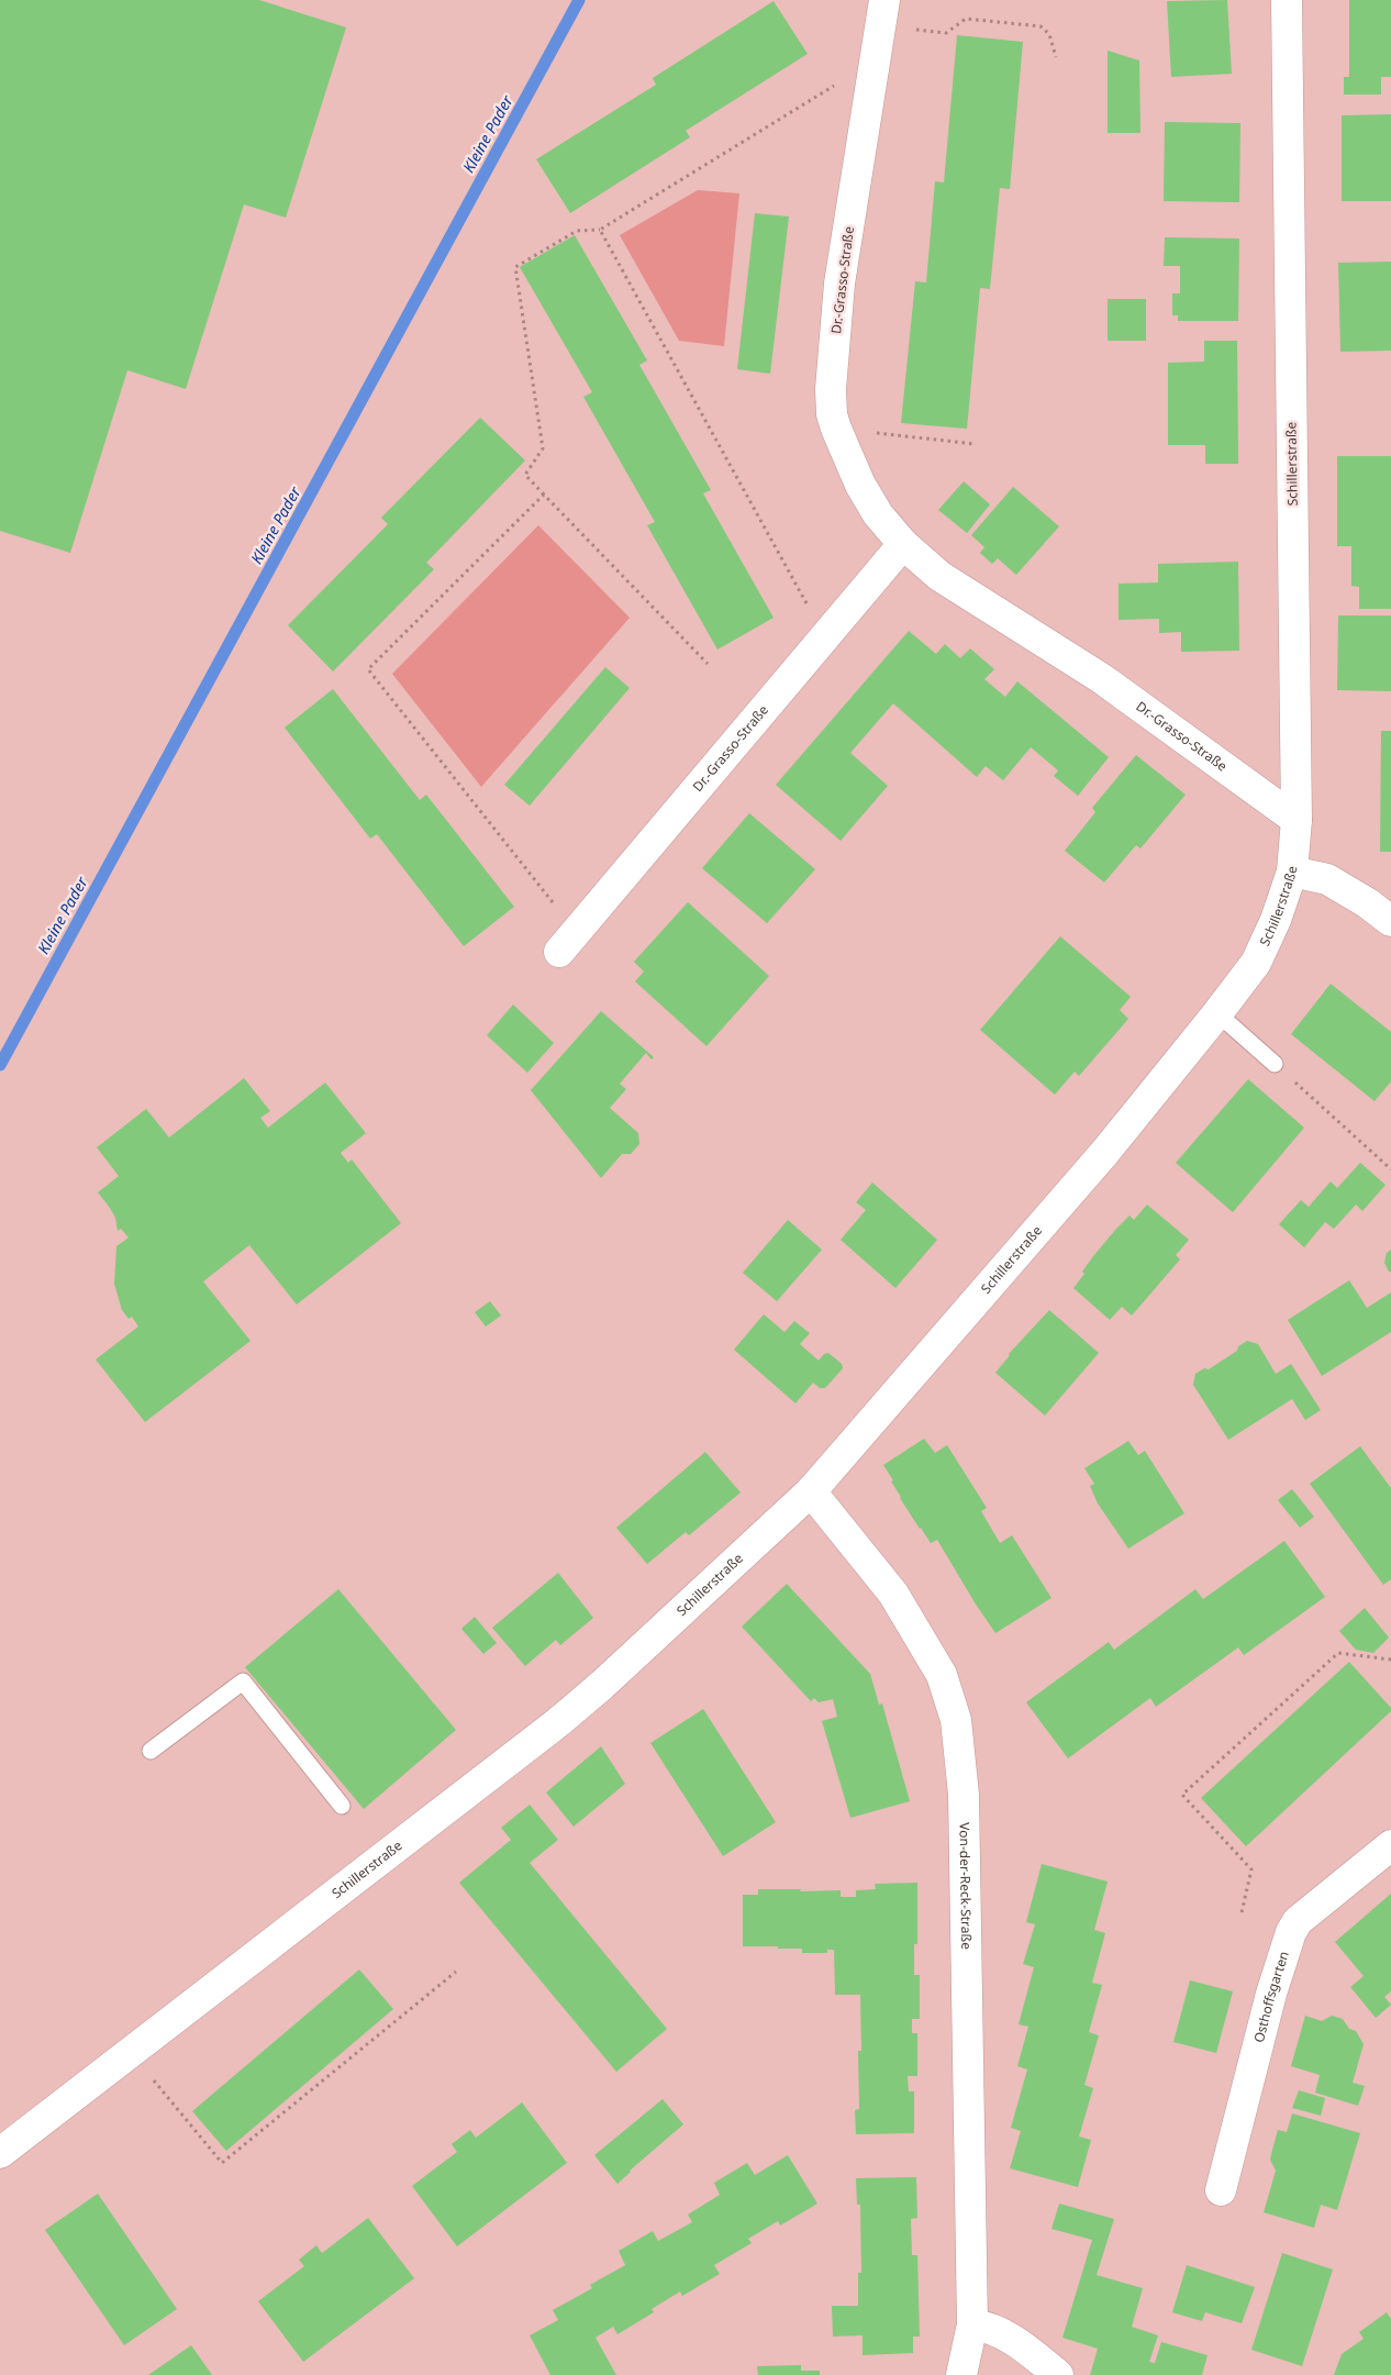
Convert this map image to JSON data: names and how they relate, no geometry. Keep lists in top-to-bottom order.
{
  "streets": {
    "street": [
      "Dr.-Grasso-Straße",
      "Schillerstraße",
      "Von-der-Reck-Straße",
      "Osthoffsgarten"
    ]
  },
  "crossings": [
    ["Dr.-Grasso-Straße", "Schillerstraße"],
    ["Schillerstraße", "Von-der-Reck-Straße"]
  ],
  "water": ["Kleine Pader"]
}
